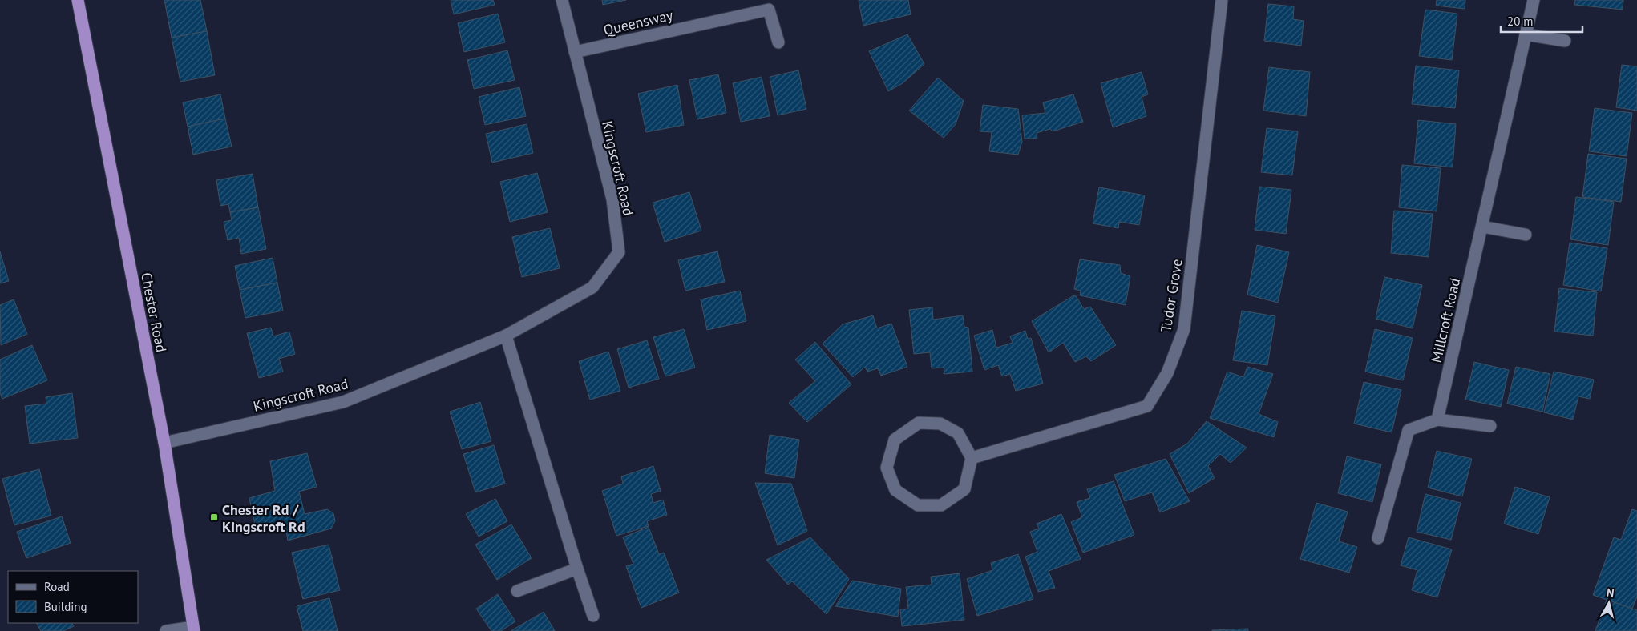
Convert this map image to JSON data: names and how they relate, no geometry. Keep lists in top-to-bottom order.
{
  "streets": {
    "highway": ["Chester Road"],
    "street": [
      "Queensway",
      "Kingscroft Road",
      "Tudor Grove",
      "Millcroft Road"
    ]
  },
  "crossings": [
    ["Queensway", "Kingscroft Road"],
    ["Kingscroft Road", "Chester Road"]
  ],
  "places": {
    "transit": ["Chester Rd / Kingscroft Rd"]
  },
  "legend": ["Road", "Building"],
  "scale_bar": "20 m",
  "north": "top"
}
